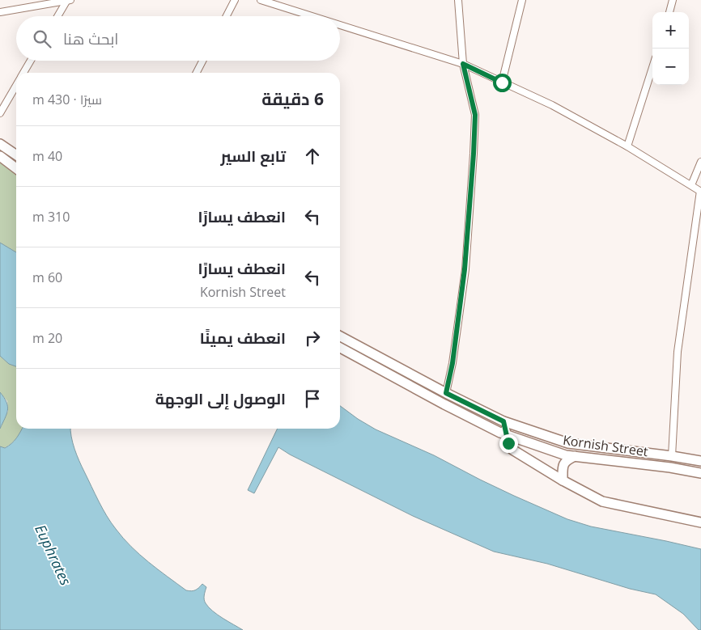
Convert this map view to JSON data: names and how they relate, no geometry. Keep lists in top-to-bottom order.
{
  "streets": {
    "main road": ["Kornish Street"]
  },
  "water": ["Euphrates"],
  "page": {
    "map_buttons": ["+", "−"],
    "search": "ابحث هنا",
    "heading": ["6 دقيقة", "سيرًا · 430 m"],
    "list": [
      ["تابع السير", "40 m"],
      ["انعطف يسارًا", "310 m"],
      ["انعطف يسارًا", "Kornish Street", "60 m"],
      ["انعطف يمينًا", "20 m"],
      "الوصول إلى الوجهة"
    ]
  }
}
